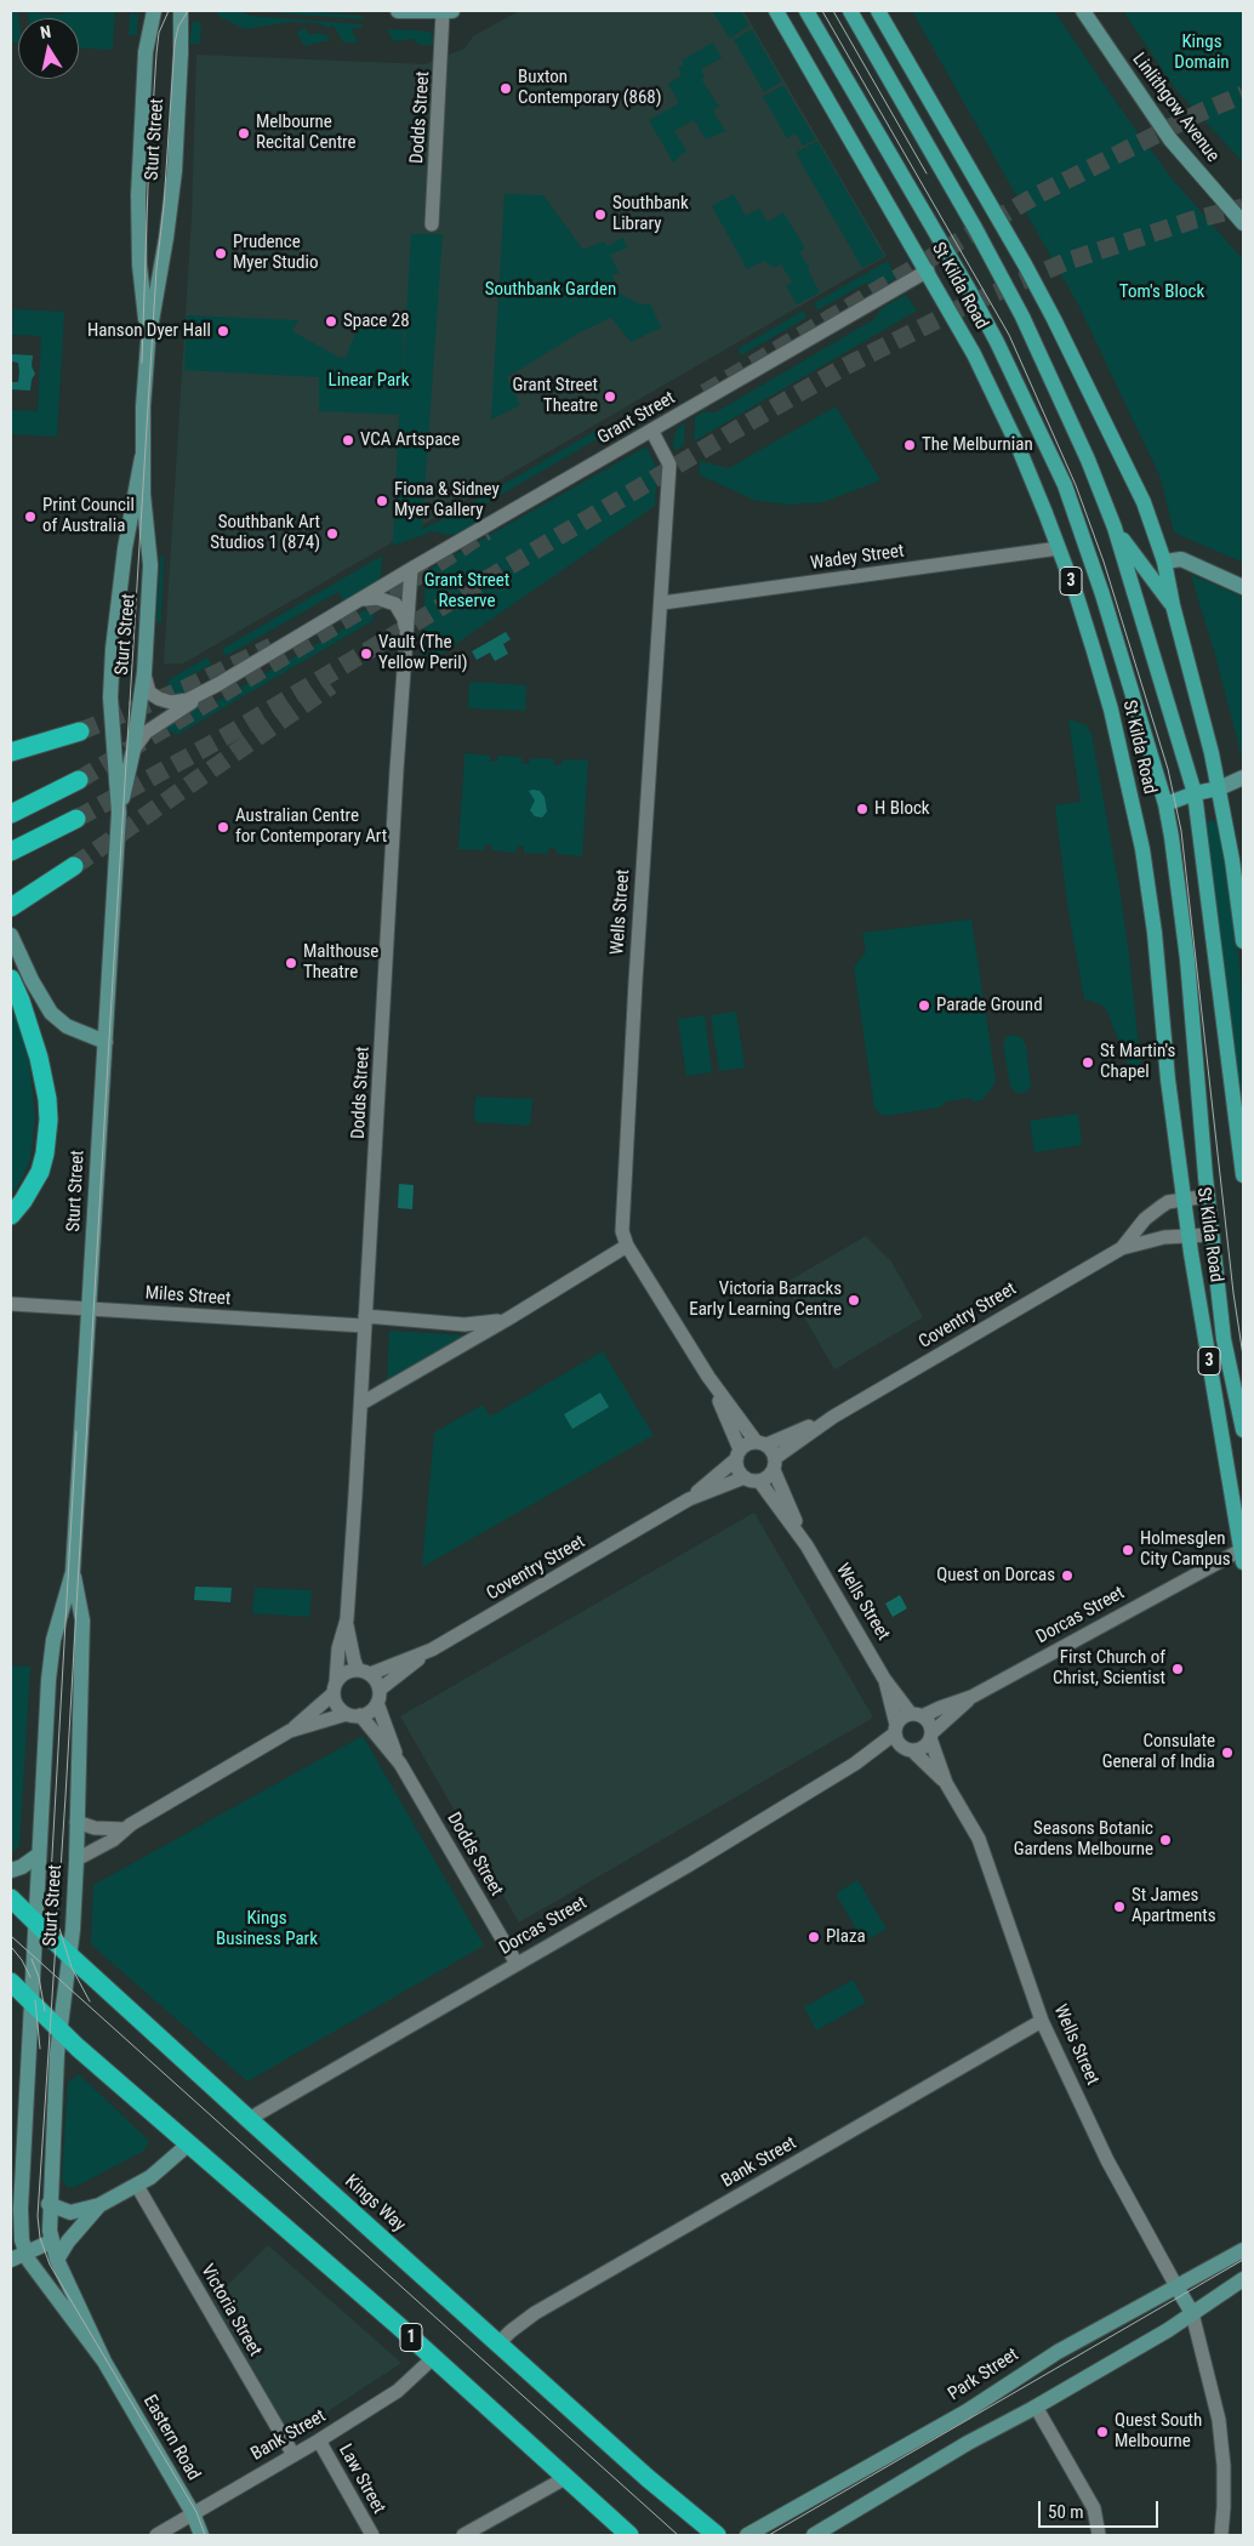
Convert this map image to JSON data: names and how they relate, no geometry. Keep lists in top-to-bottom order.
{
  "streets": {
    "highway": ["Kings Way", "1"],
    "main road": ["St Kilda Road", "3"],
    "street": [
      "Linlithgow Avenue",
      "Dodds Street",
      "Sturt Street",
      "Grant Street",
      "Wadey Street",
      "Wells Street",
      "Miles Street",
      "Coventry Street",
      "Dorcas Street",
      "Bank Street",
      "Victoria Street",
      "Park Street",
      "Eastern Road",
      "Law Street"
    ]
  },
  "crossings": [
    ["Dodds Street", "Grant Street"],
    ["Dodds Street", "Miles Street"],
    ["Dodds Street", "Coventry Street"],
    ["Dodds Street", "Dorcas Street"],
    ["Sturt Street", "Grant Street"],
    ["Sturt Street", "Miles Street"],
    ["Sturt Street", "Kings Way"],
    ["Sturt Street", "1"],
    ["Sturt Street", "Eastern Road"],
    ["St Kilda Road", "Grant Street"],
    ["St Kilda Road", "Wadey Street"],
    ["St Kilda Road", "Coventry Street"],
    ["St Kilda Road", "Dorcas Street"],
    ["Grant Street", "Wells Street"],
    ["Wadey Street", "Wells Street"],
    ["Wells Street", "Miles Street"],
    ["Wells Street", "Coventry Street"],
    ["Wells Street", "Dorcas Street"],
    ["Wells Street", "Bank Street"],
    ["Wells Street", "Park Street"],
    ["Dorcas Street", "Kings Way"],
    ["Bank Street", "Kings Way"],
    ["Bank Street", "Victoria Street"],
    ["Bank Street", "1"],
    ["Bank Street", "Eastern Road"],
    ["Bank Street", "Law Street"]
  ],
  "parks": [
    "Kings Domain",
    "Southbank Garden",
    "Tom's Block",
    "Linear Park",
    "Grant Street Reserve",
    "Kings Business Park"
  ],
  "places": [
    "Buxton Contemporary (868)",
    "Melbourne Recital Centre",
    "Southbank Library",
    "Prudence Myer Studio",
    "Space 28",
    "Hanson Dyer Hall",
    "Grant Street Theatre",
    "VCA Artspace",
    "The Melburnian",
    "Fiona & Sidney Myer Gallery",
    "Print Council of Australia",
    "Southbank Art Studios 1 (874)",
    "Vault (The Yellow Peril)",
    "H Block",
    "Australian Centre for Contemporary Art",
    "Malthouse Theatre",
    "Parade Ground",
    "St Martin's Chapel",
    "Victoria Barracks Early Learning Centre",
    "Holmesglen City Campus",
    "Quest on Dorcas",
    "First Church of Christ, Scientist",
    "Consulate General of India",
    "Seasons Botanic Gardens Melbourne",
    "St James Apartments",
    "Plaza",
    "Quest South Melbourne"
  ],
  "scale_bar": "50 m",
  "north": "top"
}
